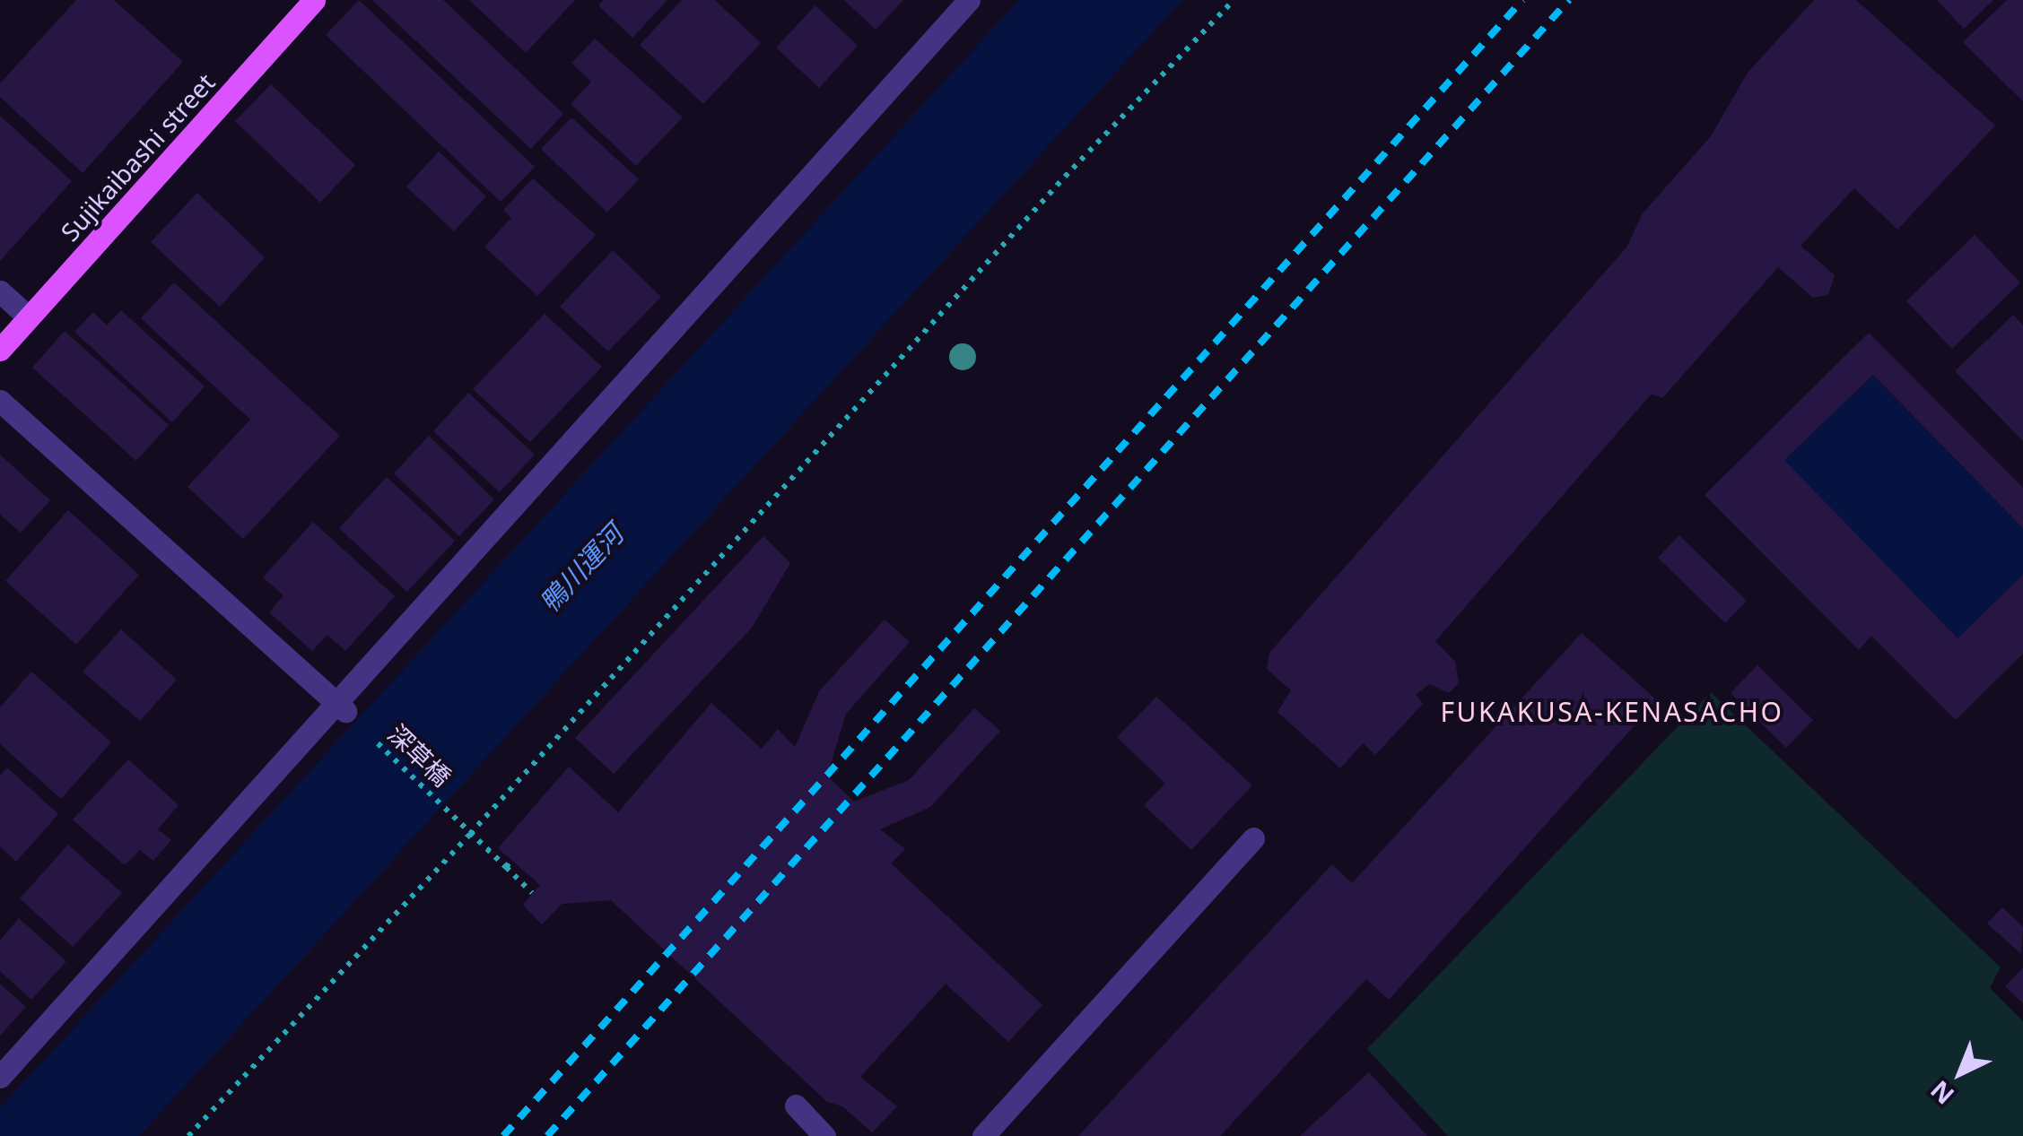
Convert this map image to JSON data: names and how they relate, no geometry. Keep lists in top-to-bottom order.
{
  "streets": {
    "main road": ["Sujikaibashi street"],
    "path": ["深草橋"]
  },
  "districts": ["FUKAKUSA-KENASACHO"],
  "water": ["鴨川運河"],
  "north": "bottom left"
}
